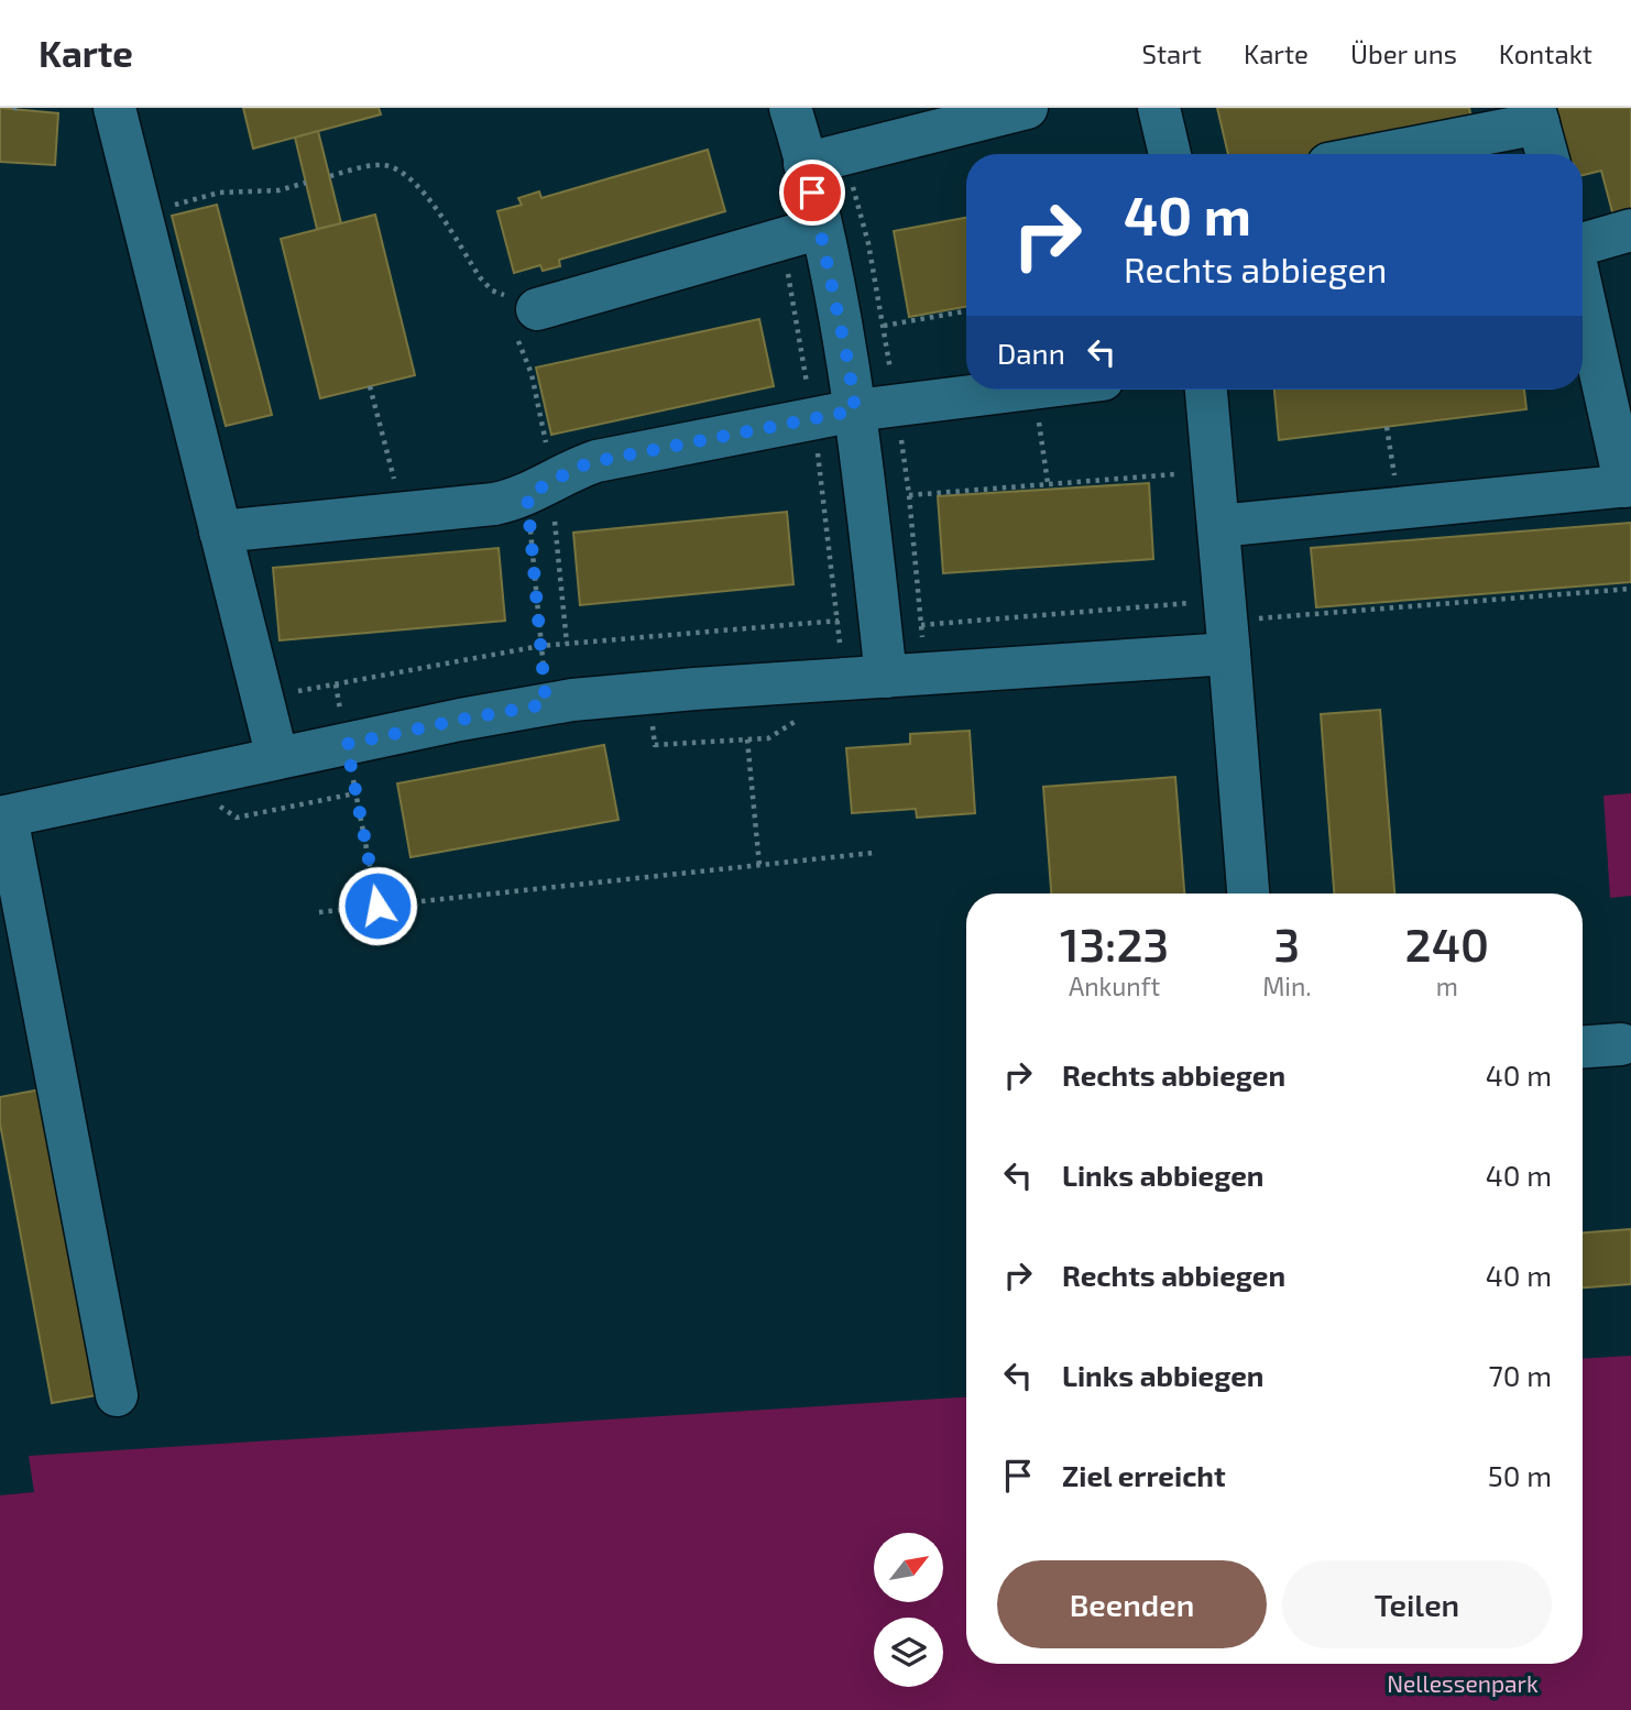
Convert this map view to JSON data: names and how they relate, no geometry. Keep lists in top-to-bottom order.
{
  "parks": ["Nellessenpark"],
  "north": "top right",
  "page": {
    "header": "Karte",
    "nav": [
      "Start",
      "Karte",
      "Über uns",
      "Kontakt"
    ],
    "turn": ["40 m", "Rechts abbiegen"],
    "then": "Dann",
    "eta": [
      "13:23",
      "Ankunft",
      "3",
      "Min.",
      "240",
      "m"
    ],
    "list": [
      {
        "name": "Rechts abbiegen",
        "value": "40 m"
      },
      {
        "name": "Links abbiegen",
        "value": "40 m"
      },
      {
        "name": "Rechts abbiegen",
        "value": "40 m"
      },
      {
        "name": "Links abbiegen",
        "value": "70 m"
      },
      {
        "name": "Ziel erreicht",
        "value": "50 m"
      }
    ],
    "buttons": ["Beenden", "Teilen"]
  }
}
